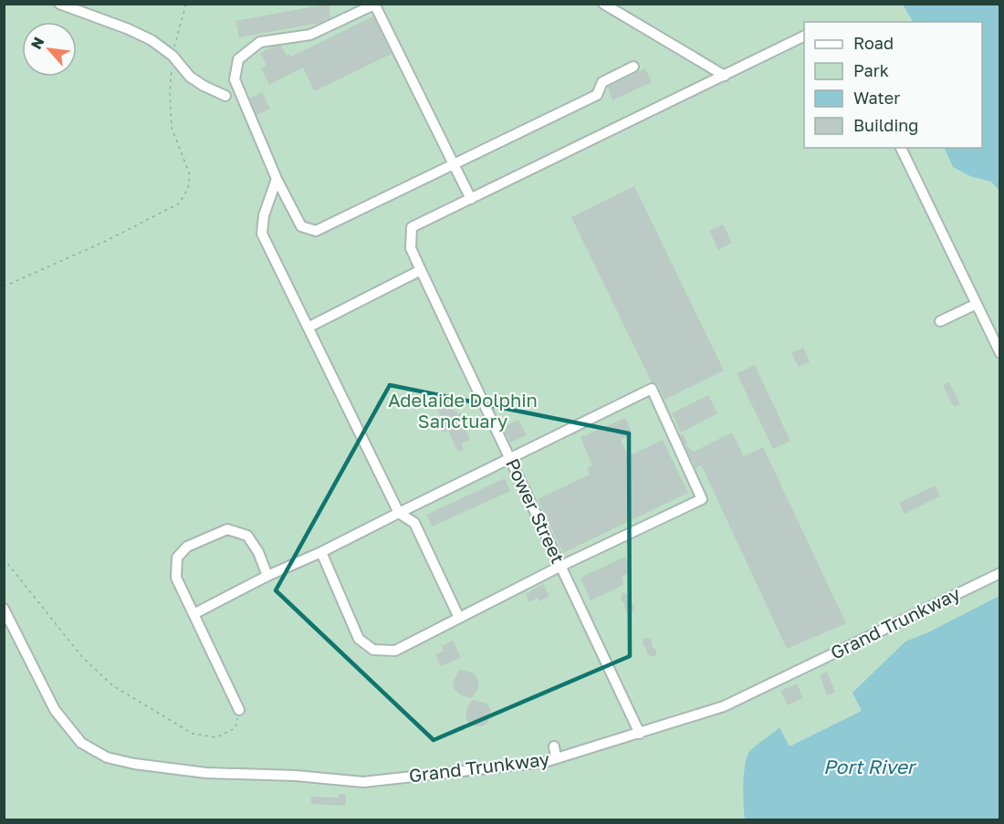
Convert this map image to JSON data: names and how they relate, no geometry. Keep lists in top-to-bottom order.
{
  "streets": {
    "lane": ["Power Street", "Grand Trunkway"]
  },
  "crossings": [
    ["Power Street", "Grand Trunkway"]
  ],
  "water": ["Port River"],
  "parks": ["Adelaide Dolphin Sanctuary"],
  "legend": [
    "Road",
    "Park",
    "Water",
    "Building"
  ],
  "north": "top left"
}
